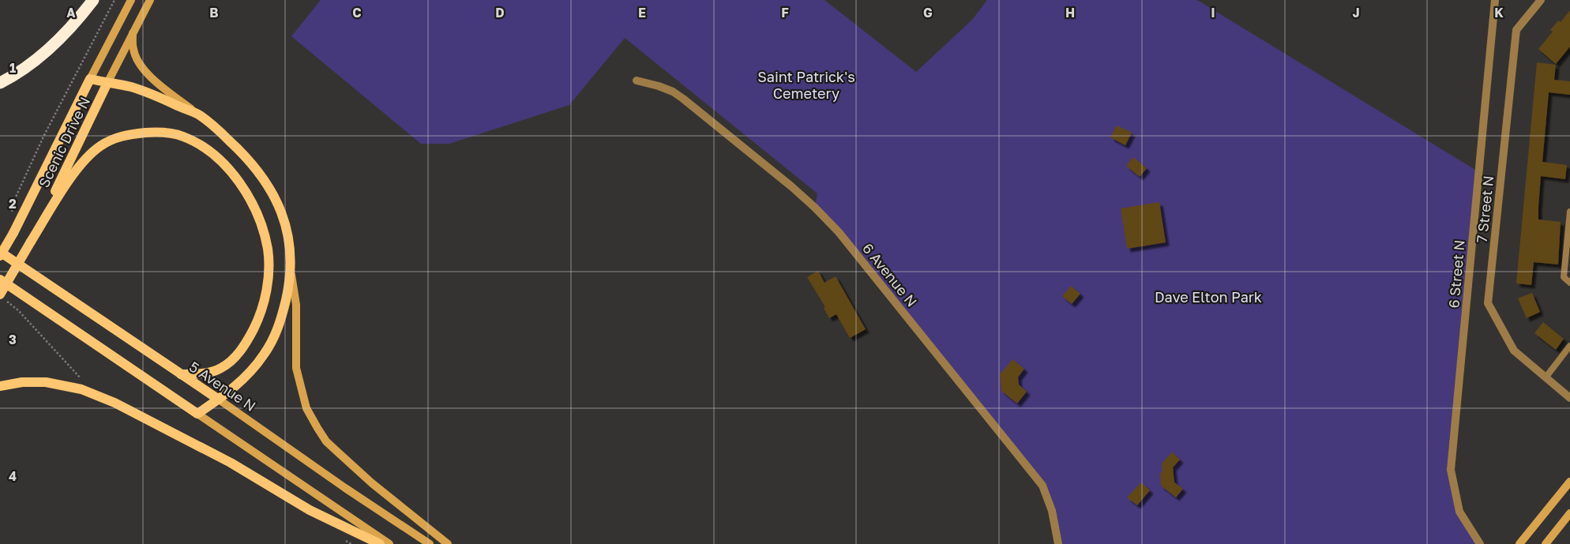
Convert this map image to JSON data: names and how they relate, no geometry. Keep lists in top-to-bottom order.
{
  "streets": {
    "main road": ["Scenic Drive N", "5 Avenue N"],
    "street": ["7 Street N", "6 Street N", "6 Avenue N"]
  },
  "parks": ["Saint Patrick's Cemetery", "Dave Elton Park"],
  "grid": {
    "columns": [
      "A",
      "B",
      "C",
      "D",
      "E",
      "F",
      "G",
      "H",
      "I",
      "J",
      "K"
    ],
    "rows": [
      "1",
      "2",
      "3",
      "4"
    ]
  }
}
